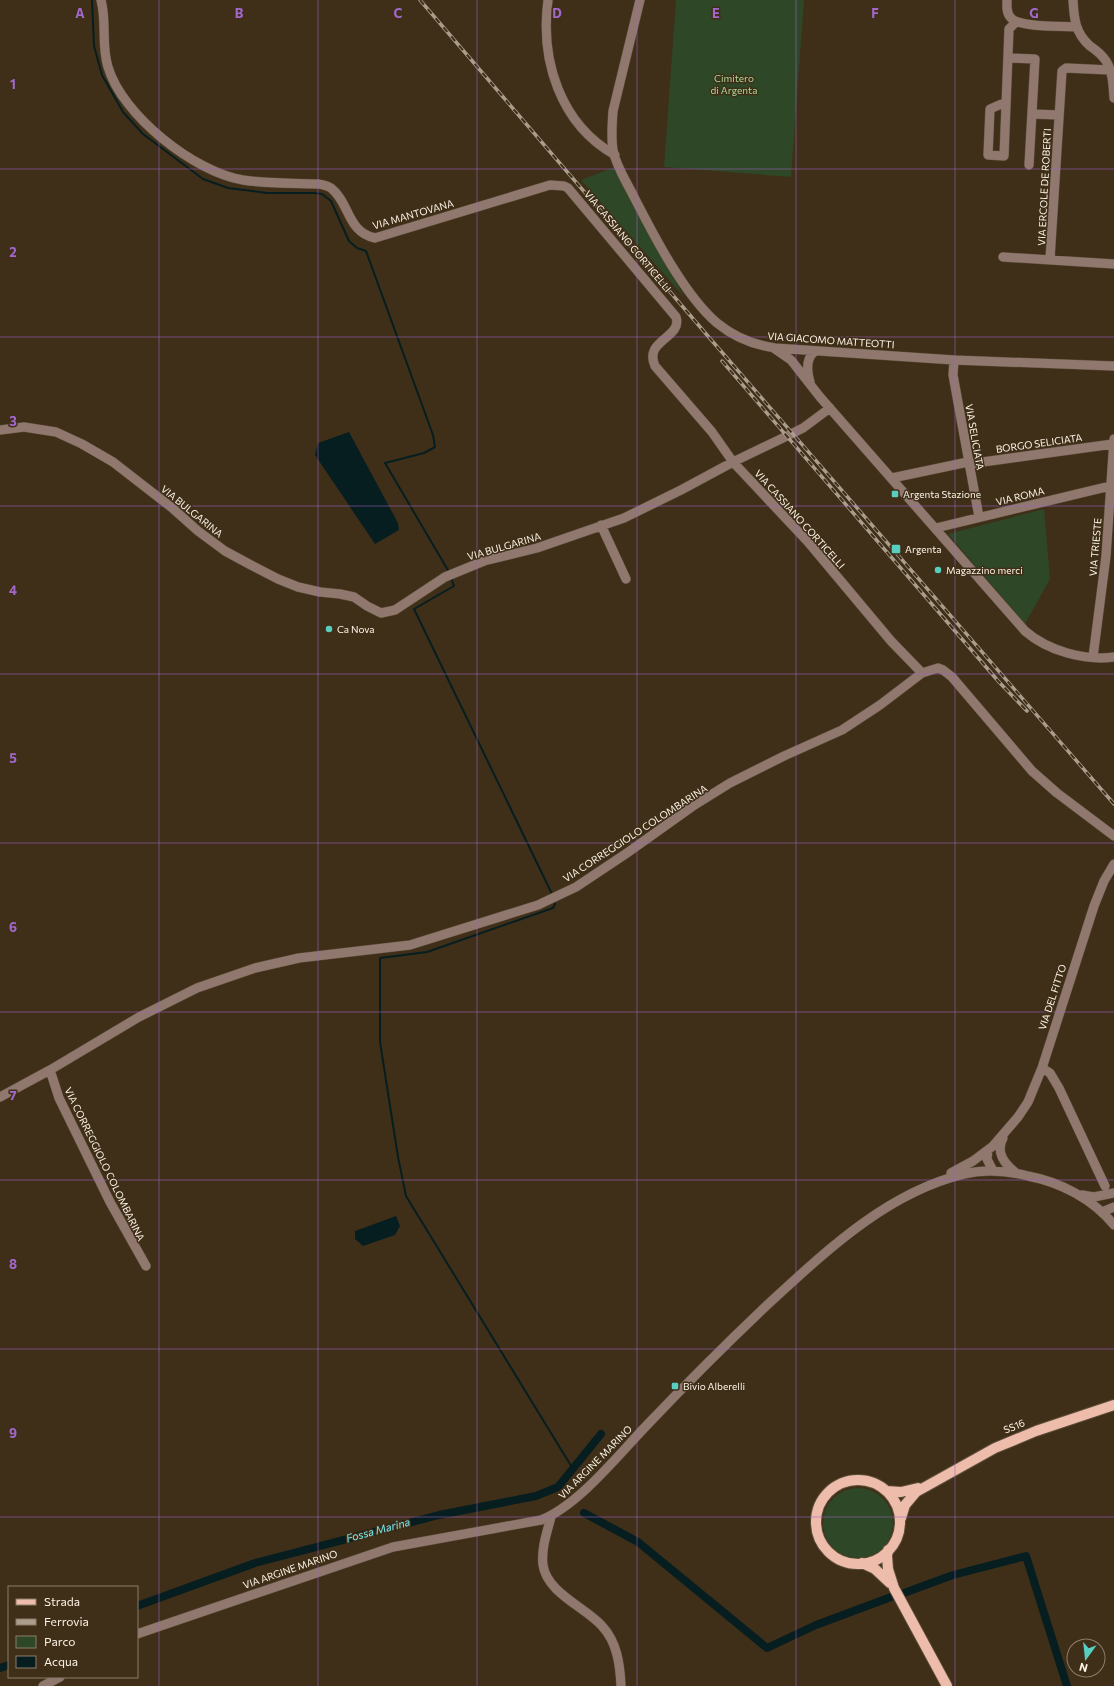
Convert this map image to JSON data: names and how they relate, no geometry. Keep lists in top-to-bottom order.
{
  "streets": {
    "main road": ["SS16"],
    "street": [
      "VIA ERCOLE DE ROBERTI",
      "VIA MANTOVANA",
      "VIA CASSIANO CORTICELLI",
      "VIA GIACOMO MATTEOTTI",
      "VIA SELICIATA",
      "BORGO SELICIATA",
      "VIA ROMA",
      "VIA BULGARINA",
      "VIA TRIESTE",
      "VIA CORREGGIOLO COLOMBARINA",
      "VIA DEL FITTO",
      "VIA ARGINE MARINO"
    ]
  },
  "crossings": [
    ["VIA MANTOVANA", "VIA CASSIANO CORTICELLI"],
    ["VIA CASSIANO CORTICELLI", "VIA BULGARINA"],
    ["VIA CASSIANO CORTICELLI", "VIA CORREGGIOLO COLOMBARINA"],
    ["VIA GIACOMO MATTEOTTI", "VIA SELICIATA"],
    ["VIA SELICIATA", "BORGO SELICIATA"],
    ["VIA SELICIATA", "VIA ROMA"],
    ["BORGO SELICIATA", "VIA TRIESTE"],
    ["VIA ROMA", "VIA TRIESTE"],
    ["VIA DEL FITTO", "VIA ARGINE MARINO"]
  ],
  "water": ["Fossa Marina"],
  "parks": ["Cimitero di Argenta"],
  "places": {
    "transit": ["Argenta Stazione", "Argenta", "Bivio Alberelli"],
    "other": ["Magazzino merci", "Ca Nova"]
  },
  "legend": [
    "Strada",
    "Ferrovia",
    "Parco",
    "Acqua"
  ],
  "north": "bottom",
  "grid": {
    "columns": [
      "A",
      "B",
      "C",
      "D",
      "E",
      "F",
      "G"
    ],
    "rows": [
      "1",
      "2",
      "3",
      "4",
      "5",
      "6",
      "7",
      "8",
      "9"
    ]
  }
}
